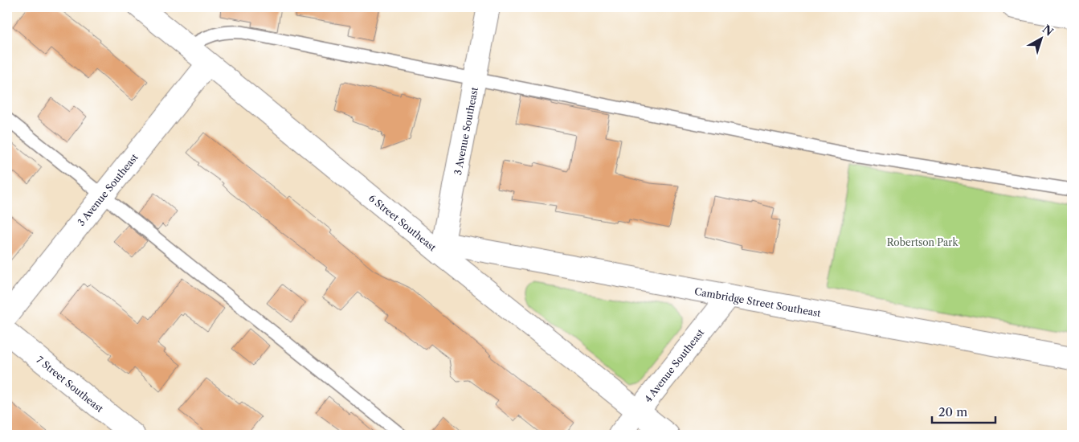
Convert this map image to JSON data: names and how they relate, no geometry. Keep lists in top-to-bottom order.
{
  "streets": {
    "street": [
      "3 Avenue Southeast",
      "6 Street Southeast",
      "Cambridge Street Southeast",
      "4 Avenue Southeast",
      "7 Street Southeast"
    ]
  },
  "crossings": [
    ["3 Avenue Southeast", "6 Street Southeast"],
    ["3 Avenue Southeast", "Cambridge Street Southeast"],
    ["6 Street Southeast", "Cambridge Street Southeast"],
    ["6 Street Southeast", "4 Avenue Southeast"],
    ["Cambridge Street Southeast", "4 Avenue Southeast"]
  ],
  "parks": ["Robertson Park"],
  "scale_bar": "20 m",
  "north": "top right"
}
